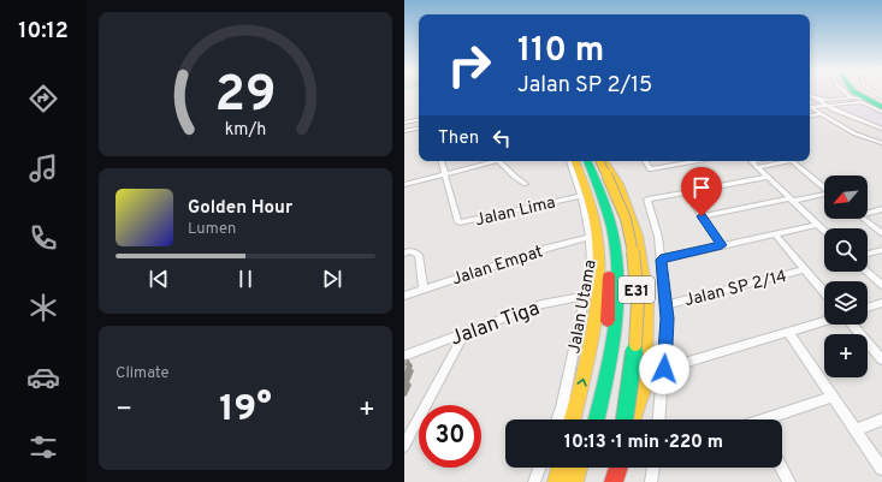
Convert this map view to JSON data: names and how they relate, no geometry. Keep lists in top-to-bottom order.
{
  "streets": {
    "main road": ["E31"],
    "street": [
      "Jalan Lima",
      "Jalan Empat",
      "Jalan SP 2/14",
      "Jalan Utama",
      "Jalan Tiga"
    ]
  },
  "crossings": [
    ["Jalan Lima", "Jalan Utama"],
    ["Jalan Empat", "Jalan Utama"],
    ["Jalan Utama", "Jalan Tiga"]
  ],
  "north": "bottom left",
  "page": {
    "tabs": "10:12",
    "turn": ["110 m", "Jalan SP 2/15"],
    "then": "Then",
    "map_buttons": "+",
    "song": ["Golden Hour", "Lumen"],
    "tile": "Climate",
    "heat": ["−", "19°", "+"],
    "limit": "30",
    "trip": "10:13 · 1 min · 220 m",
    "gauge": ["29", "km/h"]
  }
}
